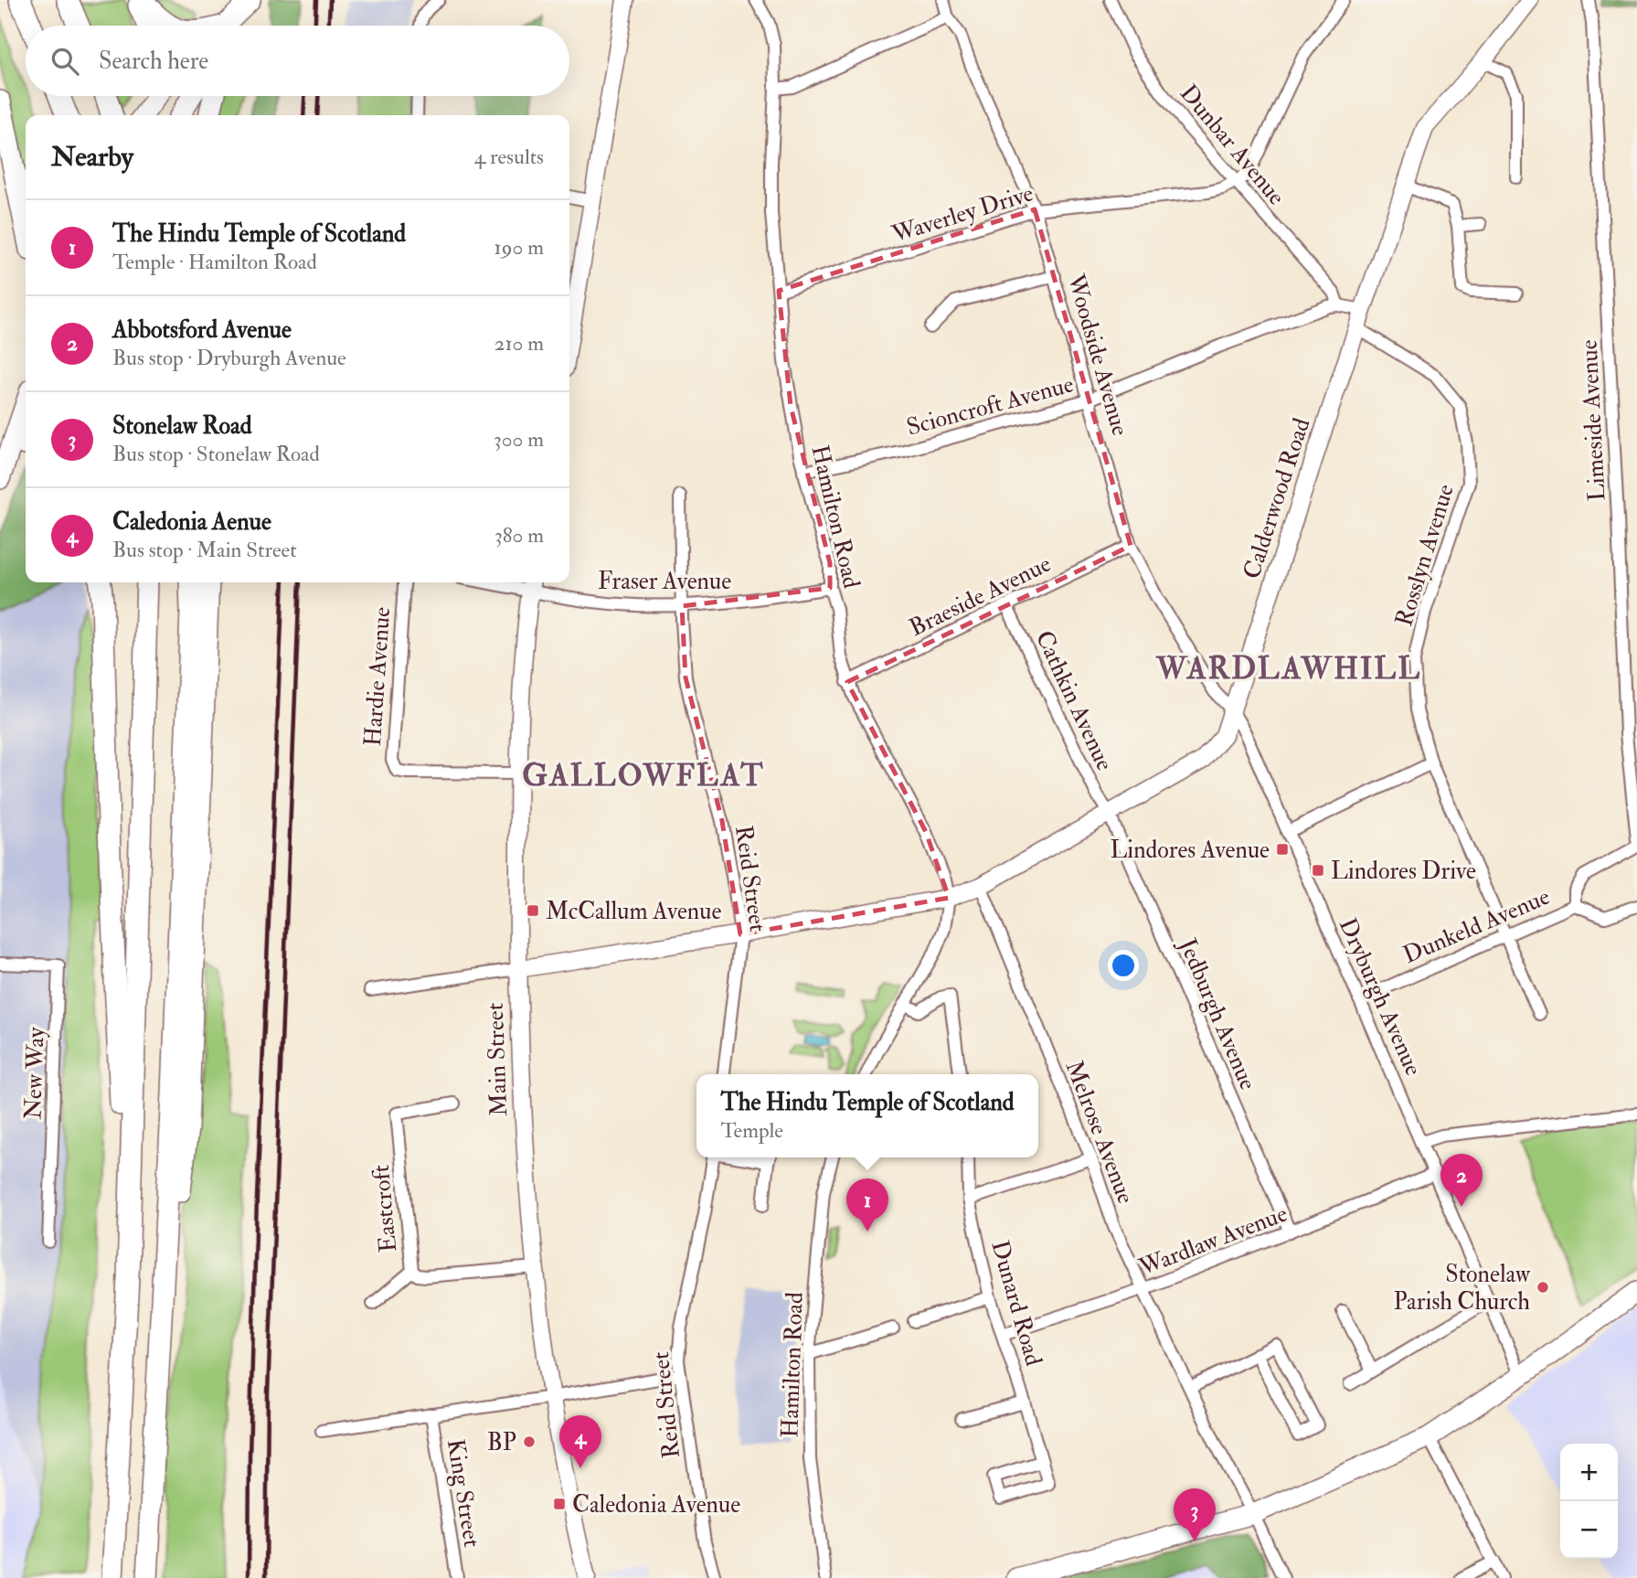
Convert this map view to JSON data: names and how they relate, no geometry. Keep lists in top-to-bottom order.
{
  "streets": {
    "street": [
      "Dunbar Avenue",
      "Waverley Drive",
      "Woodside Avenue",
      "Scioncroft Avenue",
      "Limeside Avenue",
      "Calderwood Road",
      "Hamilton Road",
      "Rosslyn Avenue",
      "Fraser Avenue",
      "Braeside Avenue",
      "Hardie Avenue",
      "Cathkin Avenue",
      "Reid Street",
      "Dunkeld Avenue",
      "Dryburgh Avenue",
      "Jedburgh Avenue",
      "Main Street",
      "New Way",
      "Melrose Avenue",
      "Eastcroft",
      "Wardlaw Avenue",
      "Dunard Road",
      "King Street"
    ]
  },
  "crossings": [
    ["Dunbar Avenue", "Waverley Drive"],
    ["Dunbar Avenue", "Scioncroft Avenue"],
    ["Waverley Drive", "Woodside Avenue"],
    ["Waverley Drive", "Hamilton Road"],
    ["Woodside Avenue", "Scioncroft Avenue"],
    ["Woodside Avenue", "Calderwood Road"],
    ["Woodside Avenue", "Braeside Avenue"],
    ["Woodside Avenue", "Dryburgh Avenue"],
    ["Scioncroft Avenue", "Calderwood Road"],
    ["Scioncroft Avenue", "Hamilton Road"],
    ["Calderwood Road", "Hamilton Road"],
    ["Calderwood Road", "Rosslyn Avenue"],
    ["Calderwood Road", "Cathkin Avenue"],
    ["Calderwood Road", "Dryburgh Avenue"],
    ["Calderwood Road", "Jedburgh Avenue"],
    ["Calderwood Road", "Melrose Avenue"],
    ["Hamilton Road", "Fraser Avenue"],
    ["Hamilton Road", "Braeside Avenue"],
    ["Rosslyn Avenue", "Dunkeld Avenue"],
    ["Fraser Avenue", "Reid Street"],
    ["Fraser Avenue", "Main Street"],
    ["Braeside Avenue", "Cathkin Avenue"],
    ["Hardie Avenue", "Main Street"],
    ["Cathkin Avenue", "Jedburgh Avenue"],
    ["Dunkeld Avenue", "Dryburgh Avenue"],
    ["Dryburgh Avenue", "Wardlaw Avenue"],
    ["Jedburgh Avenue", "Wardlaw Avenue"],
    ["Main Street", "Eastcroft"],
    ["Melrose Avenue", "Wardlaw Avenue"],
    ["Wardlaw Avenue", "Dunard Road"]
  ],
  "districts": ["WARDLAWHILL", "GALLOWFLAT"],
  "places": {
    "transit": [
      "Lindores Avenue",
      "Lindores Drive",
      "McCallum Avenue",
      "Caledonia Avenue"
    ],
    "other": ["Stonelaw Parish Church", "BP"]
  },
  "page": {
    "search": "Search here",
    "heading": ["Nearby", "4 results"],
    "list": [
      {
        "mark": "1",
        "name": "The Hindu Temple of Scotland",
        "note": "Temple · Hamilton Road",
        "value": "190 m"
      },
      {
        "mark": "2",
        "name": "Abbotsford Avenue",
        "note": "Bus stop · Dryburgh Avenue",
        "value": "210 m"
      },
      {
        "mark": "3",
        "name": "Stonelaw Road",
        "note": "Bus stop · Stonelaw Road",
        "value": "300 m"
      },
      {
        "mark": "4",
        "name": "Caledonia Aenue",
        "note": "Bus stop · Main Street",
        "value": "380 m"
      }
    ],
    "popup": ["The Hindu Temple of Scotland", "Temple"],
    "pins": [
      "2",
      "1",
      "4",
      "3"
    ],
    "map_buttons": ["+", "−"]
  }
}
